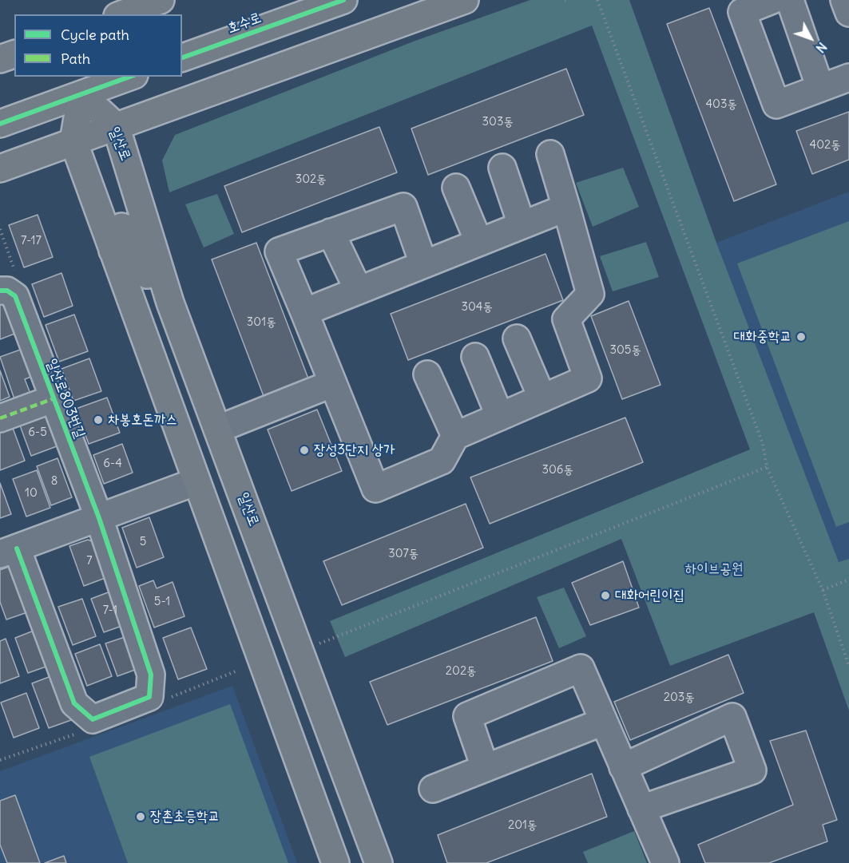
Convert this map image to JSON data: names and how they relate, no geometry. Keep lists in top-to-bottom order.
{
  "streets": {
    "main road": ["호수로", "일산로"],
    "street": ["일산로803번길"]
  },
  "parks": ["하이브공원"],
  "places": [
    "대화중학교",
    "차봉호돈까스",
    "장성3단지 상가",
    "대화어린이집",
    "장촌초등학교"
  ],
  "house_numbers": [
    "403동",
    "303동",
    "402동",
    "302동",
    "7-17",
    "304동",
    "301동",
    "305동",
    "6-5",
    "6-4",
    "306동",
    "8",
    "10",
    "5",
    "307동",
    "7",
    "5-1",
    "7-1",
    "202동",
    "203동",
    "201동"
  ],
  "legend": ["Cycle path", "Path"],
  "north": "bottom right"
}
